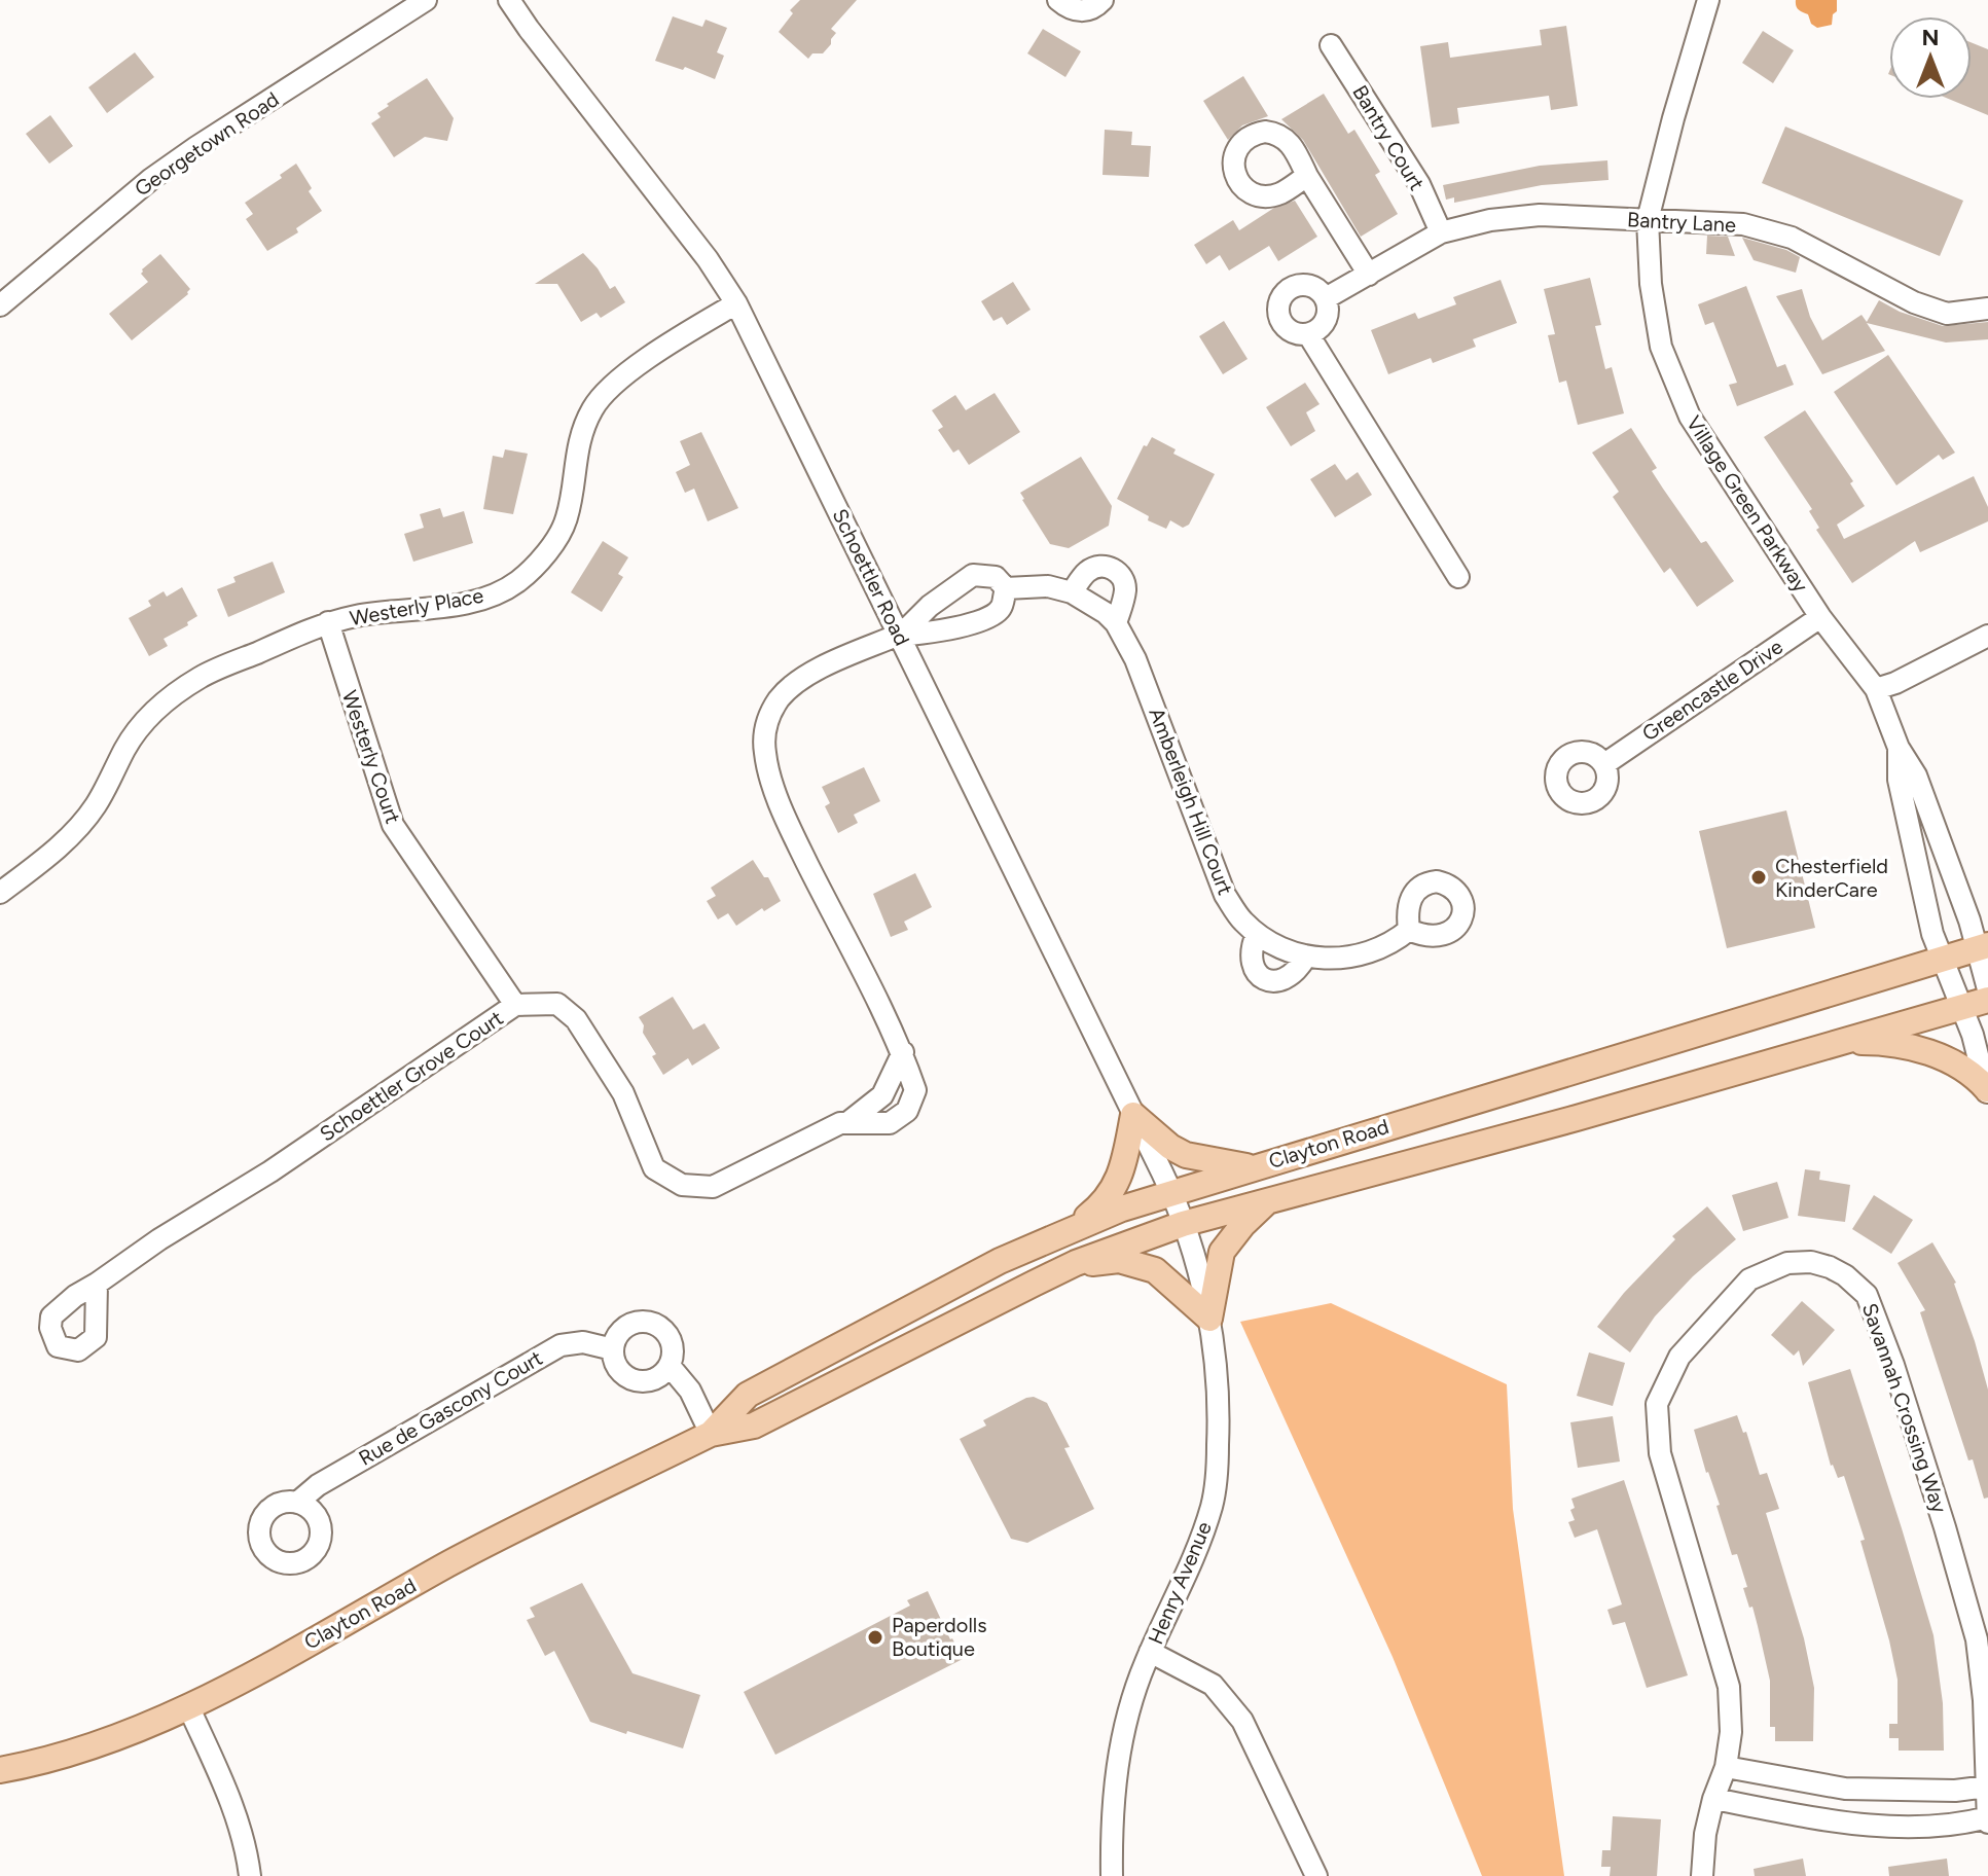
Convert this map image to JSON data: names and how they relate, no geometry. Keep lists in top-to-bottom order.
{
  "streets": {
    "main road": ["Clayton Road"],
    "street": [
      "Bantry Court",
      "Georgetown Road",
      "Bantry Lane",
      "Village Green Parkway",
      "Schoettler Road",
      "Westerly Place",
      "Greencastle Drive",
      "Westerly Court",
      "Amberleigh Hill Court",
      "Schoettler Grove Court",
      "Rue de Gascony Court",
      "Savannah Crossing Way",
      "Henry Avenue"
    ]
  },
  "crossings": [
    ["Bantry Court", "Bantry Lane"],
    ["Bantry Lane", "Village Green Parkway"],
    ["Village Green Parkway", "Greencastle Drive"],
    ["Village Green Parkway", "Clayton Road"],
    ["Schoettler Road", "Westerly Place"],
    ["Schoettler Road", "Amberleigh Hill Court"],
    ["Schoettler Road", "Schoettler Grove Court"],
    ["Schoettler Road", "Clayton Road"],
    ["Schoettler Road", "Henry Avenue"],
    ["Westerly Place", "Westerly Court"],
    ["Westerly Court", "Schoettler Grove Court"],
    ["Amberleigh Hill Court", "Schoettler Grove Court"],
    ["Clayton Road", "Henry Avenue"]
  ],
  "places": ["Chesterfield KinderCare", "Paperdolls Boutique"],
  "north": "top"
}
